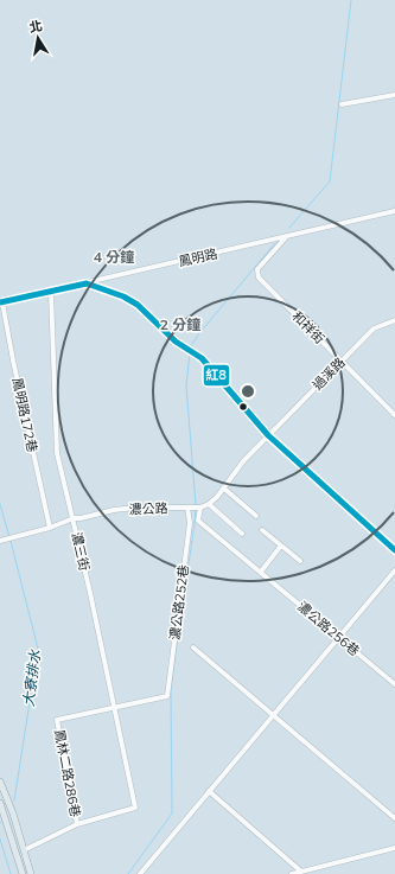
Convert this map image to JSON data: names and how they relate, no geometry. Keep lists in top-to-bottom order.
{
  "streets": {
    "street": [
      "鳳明路",
      "和祥街",
      "過溪路",
      "鳳明路172巷",
      "濃公路",
      "濃三街",
      "濃公路252巷",
      "濃公路256巷",
      "鳳林二路286巷"
    ]
  },
  "crossings": [
    ["鳳明路", "和祥街"],
    ["鳳明路", "鳳明路172巷"],
    ["鳳明路", "濃三街"],
    ["和祥街", "過溪路"],
    ["過溪路", "濃公路"],
    ["鳳明路172巷", "濃公路"],
    ["濃公路", "濃三街"],
    ["濃公路", "濃公路252巷"],
    ["濃公路", "濃公路256巷"],
    ["濃三街", "濃公路252巷"],
    ["濃三街", "鳳林二路286巷"],
    ["濃公路252巷", "濃公路256巷"],
    ["濃公路252巷", "鳳林二路286巷"]
  ],
  "water": ["大寮排水"],
  "lines": ["transit line 紅8"],
  "north": "top",
  "rings": ["4 分鐘", "2 分鐘"]
}
